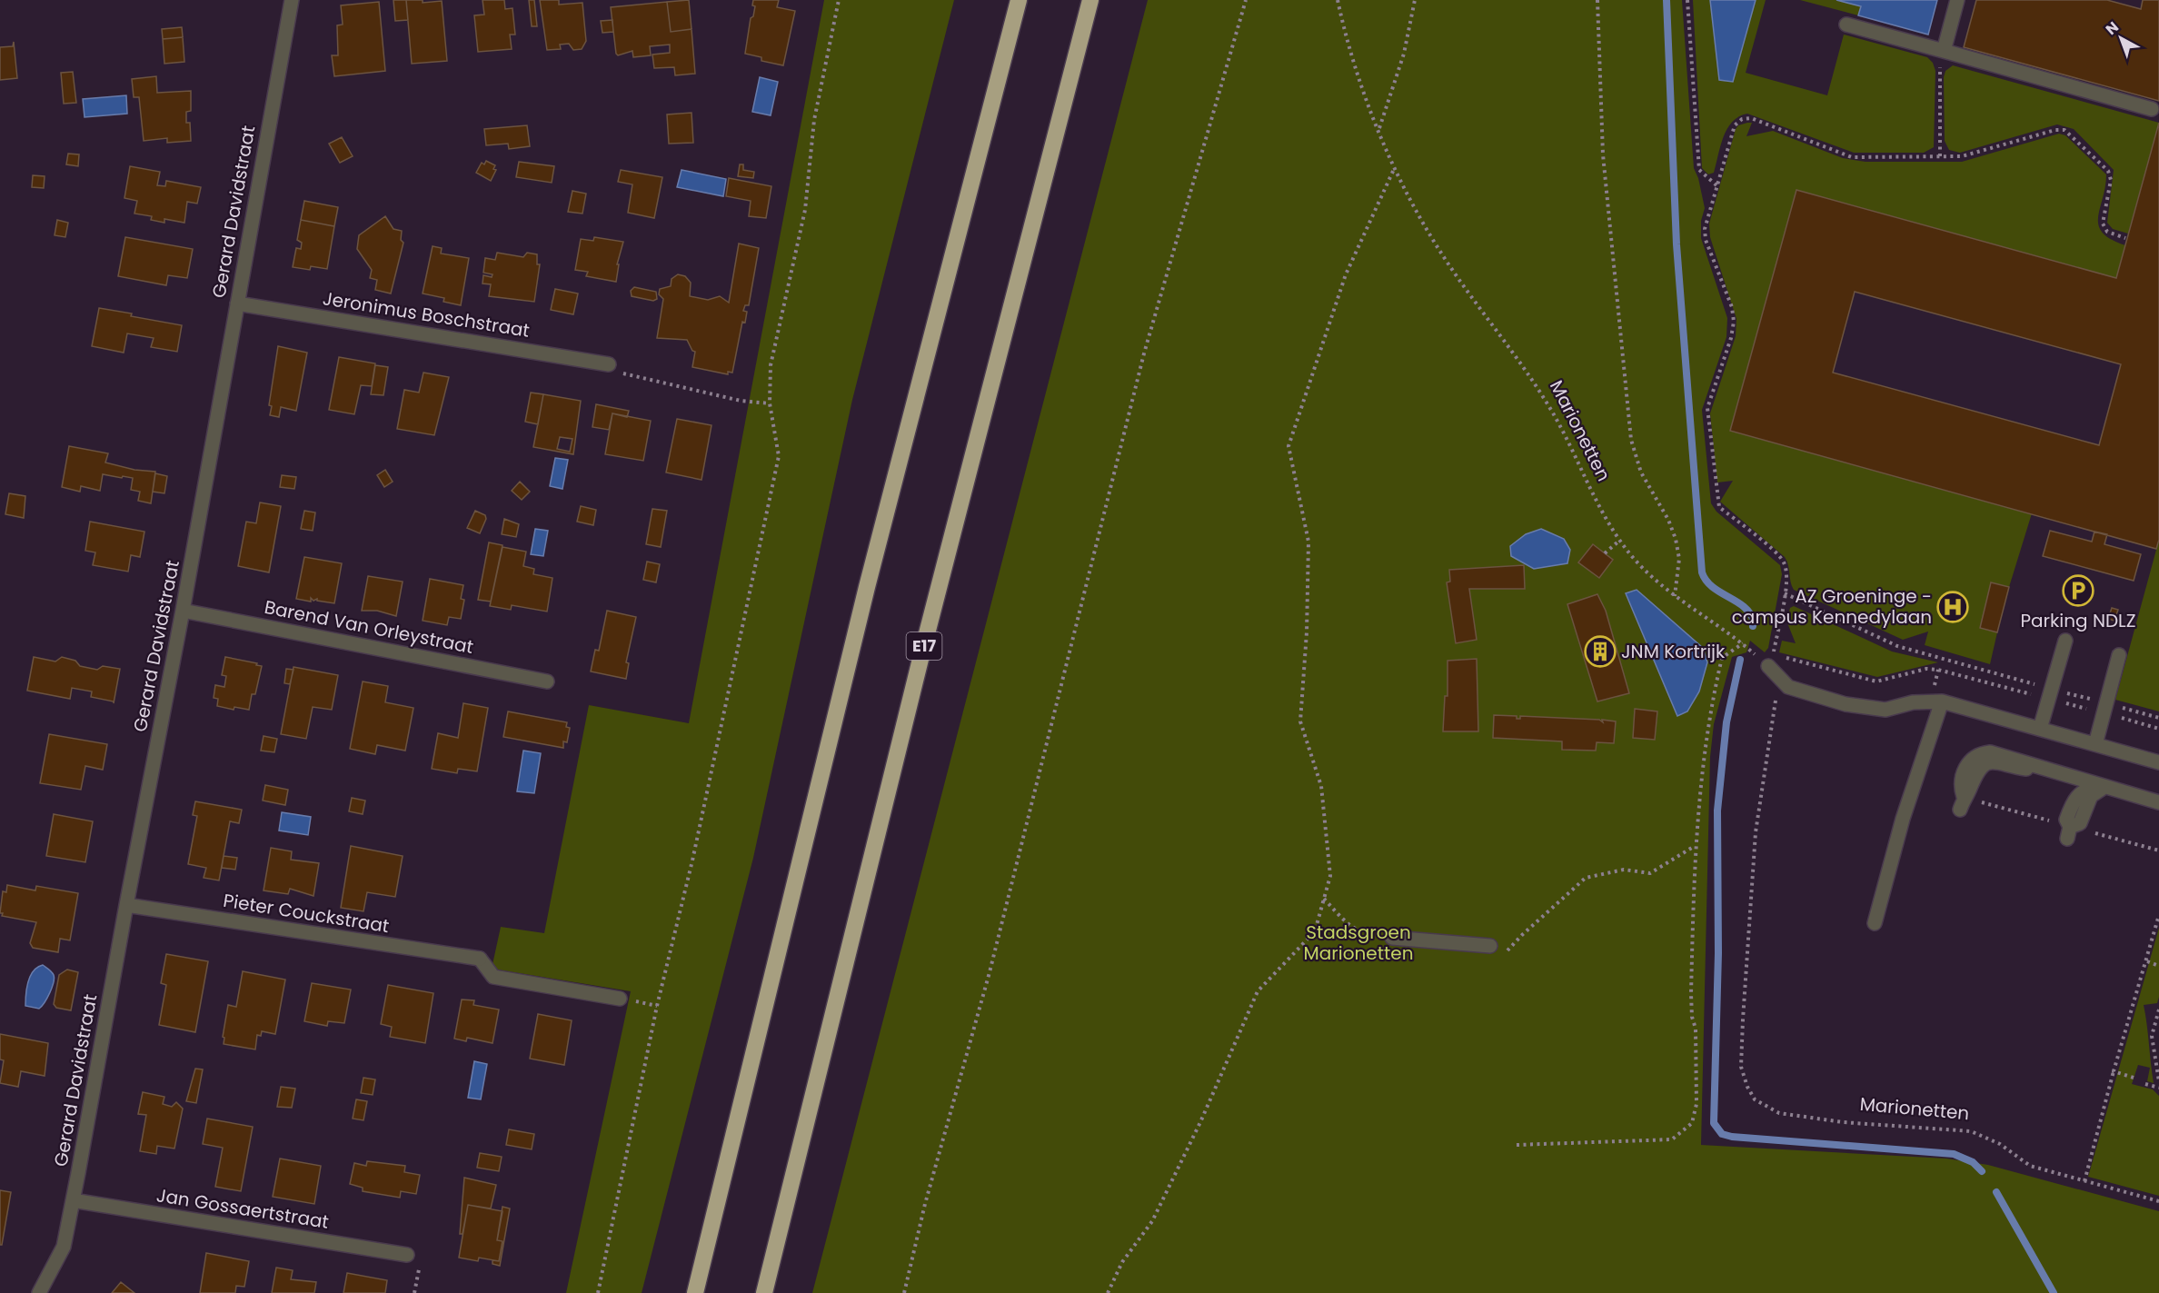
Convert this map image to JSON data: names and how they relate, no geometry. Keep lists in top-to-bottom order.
{
  "streets": {
    "highway": ["E17"],
    "street": [
      "Gerard Davidstraat",
      "Jeronimus Boschstraat",
      "Barend Van Orleystraat",
      "Pieter Couckstraat",
      "Jan Gossaertstraat"
    ],
    "path": ["Marionetten"]
  },
  "crossings": [
    ["Gerard Davidstraat", "Jeronimus Boschstraat"],
    ["Gerard Davidstraat", "Barend Van Orleystraat"],
    ["Gerard Davidstraat", "Pieter Couckstraat"],
    ["Gerard Davidstraat", "Jan Gossaertstraat"]
  ],
  "parks": ["Stadsgroen Marionetten"],
  "places": {
    "parking": ["Parking NDLZ"],
    "hospital": ["AZ Groeninge - campus Kennedylaan"],
    "building": ["JNM Kortrijk"]
  },
  "north": "top left"
}
